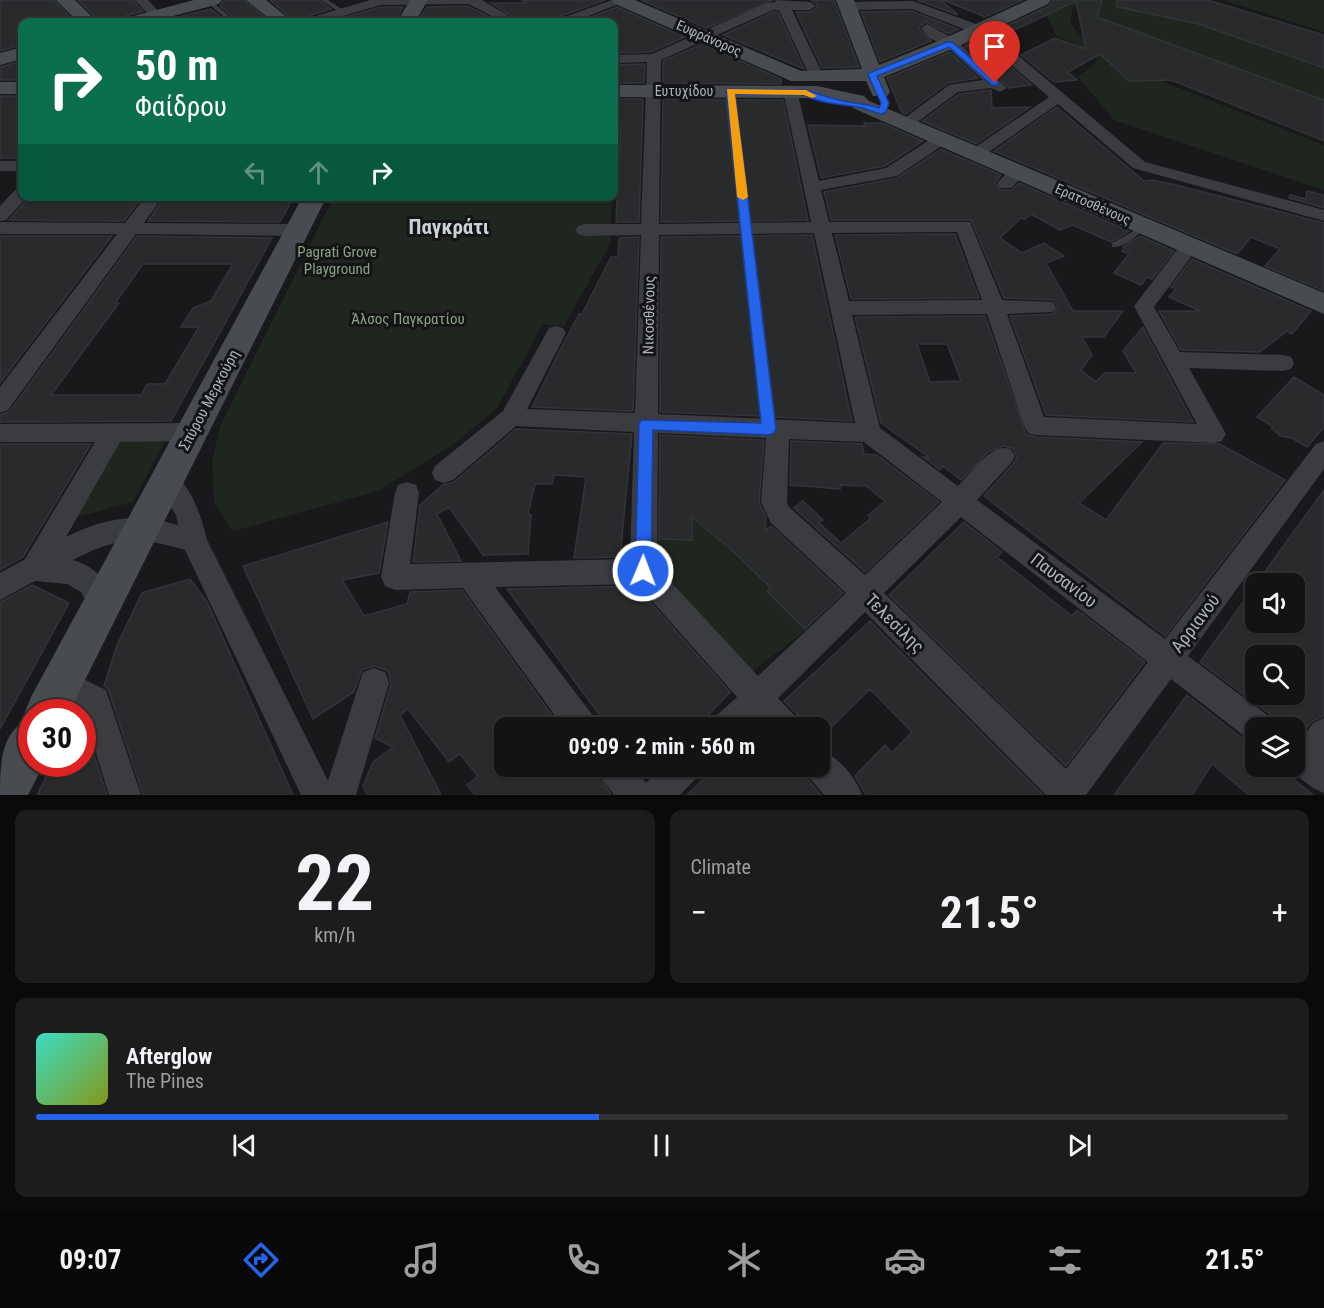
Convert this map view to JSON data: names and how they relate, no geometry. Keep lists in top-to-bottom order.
{
  "streets": {
    "main road": [
      "Ευφράνορος",
      "Ευτυχίδου",
      "Ερατοσθένους",
      "Σπύρου Μερκούρη"
    ],
    "street": [
      "Νικοσθένους",
      "Παυσανίου",
      "Τελεσίλης",
      "Αρριανού"
    ]
  },
  "crossings": [
    ["Ευφράνορος", "Ευτυχίδου"],
    ["Ευφράνορος", "Ερατοσθένους"],
    ["Ευτυχίδου", "Ερατοσθένους"],
    ["Ευτυχίδου", "Νικοσθένους"],
    ["Παυσανίου", "Αρριανού"],
    ["Τελεσίλης", "Αρριανού"]
  ],
  "districts": ["Παγκράτι"],
  "parks": ["Pagrati Grove Playground", "Άλσος Παγκρατίου"],
  "page": {
    "turn": ["50 m", "Φαίδρου"],
    "limit": "30",
    "trip": "09:09 · 2 min · 560 m",
    "tile": [
      ["22", "km/h"],
      "Climate"
    ],
    "heat": ["−", "21.5°", "+"],
    "song": ["Afterglow", "The Pines"],
    "tabs": ["09:07", "21.5°"]
  }
}
